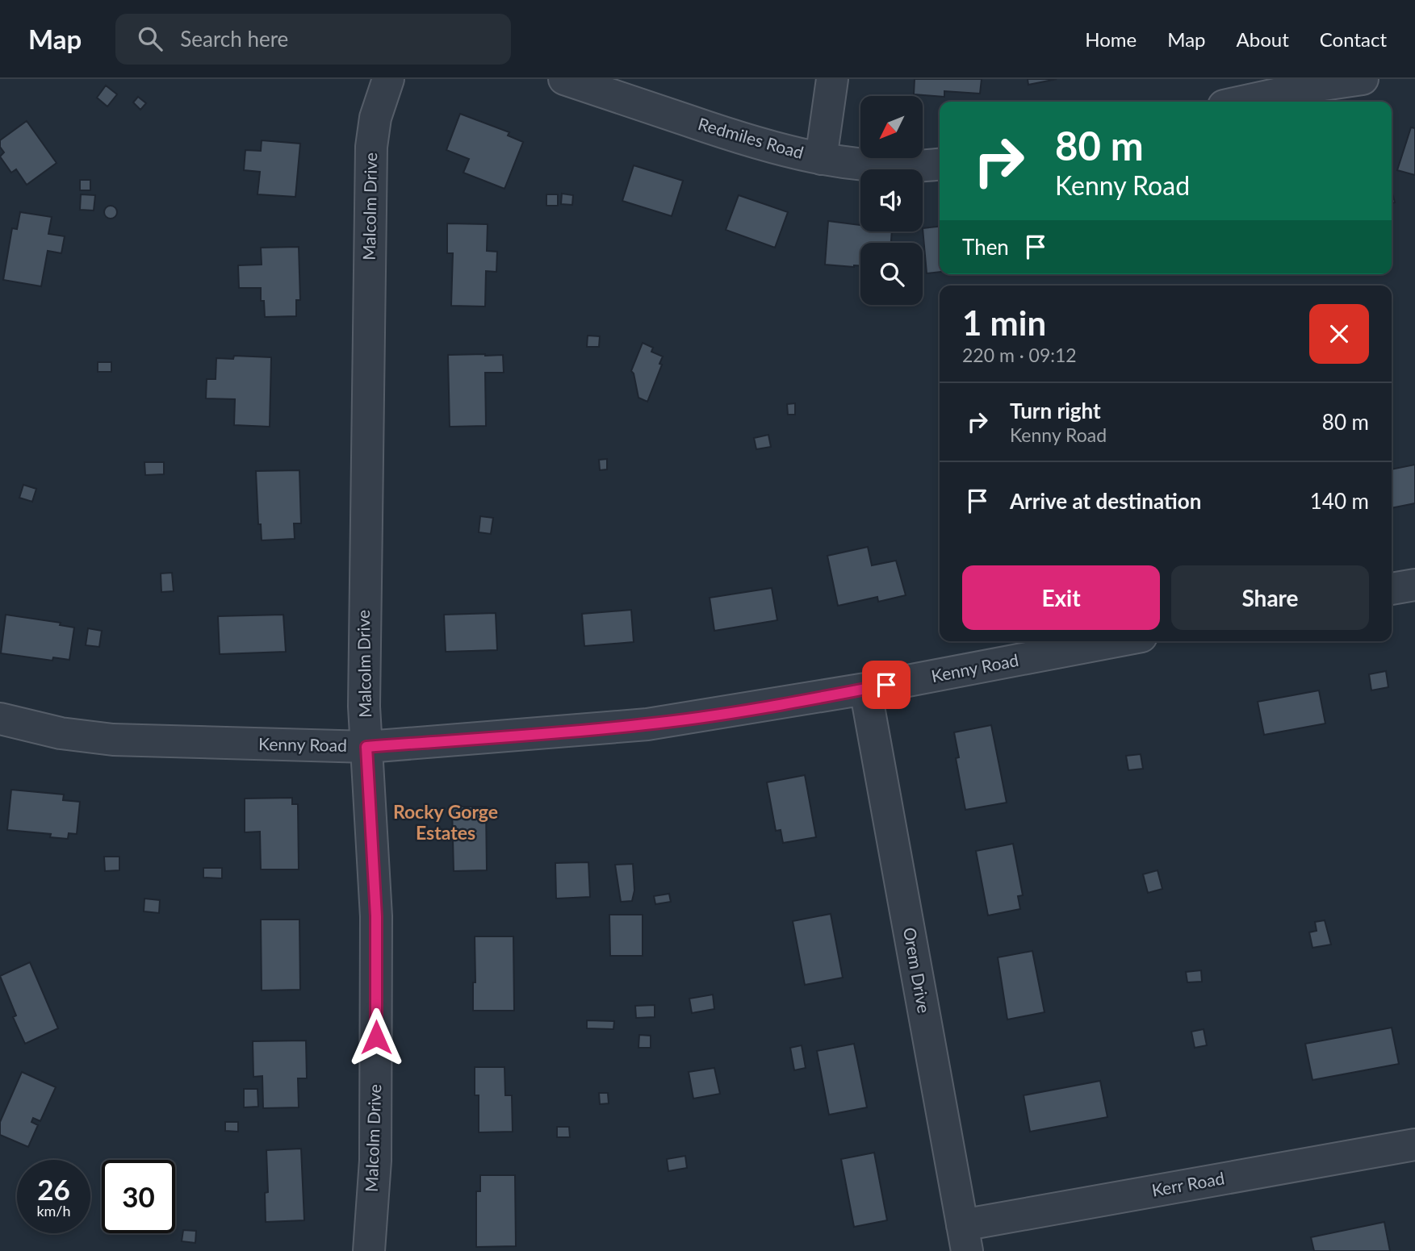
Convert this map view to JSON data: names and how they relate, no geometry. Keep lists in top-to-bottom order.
{
  "streets": {
    "street": [
      "Redmiles Road",
      "Malcolm Drive",
      "Kenny Road",
      "Orem Drive",
      "Kerr Road"
    ]
  },
  "crossings": [
    ["Malcolm Drive", "Kenny Road"],
    ["Kenny Road", "Orem Drive"],
    ["Orem Drive", "Kerr Road"]
  ],
  "districts": ["Rocky Gorge Estates"],
  "north": "bottom left",
  "page": {
    "header": "Map",
    "search": "Search here",
    "nav": [
      "Home",
      "Map",
      "About",
      "Contact"
    ],
    "turn": ["80 m", "Kenny Road"],
    "then": "Then",
    "heading": ["1 min", "220 m · 09:12"],
    "list": [
      {
        "name": "Turn right",
        "note": "Kenny Road",
        "value": "80 m"
      },
      {
        "name": "Arrive at destination",
        "value": "140 m"
      }
    ],
    "buttons": ["Exit", "Share"],
    "speed": "26 km/h",
    "limit": "30"
  }
}
